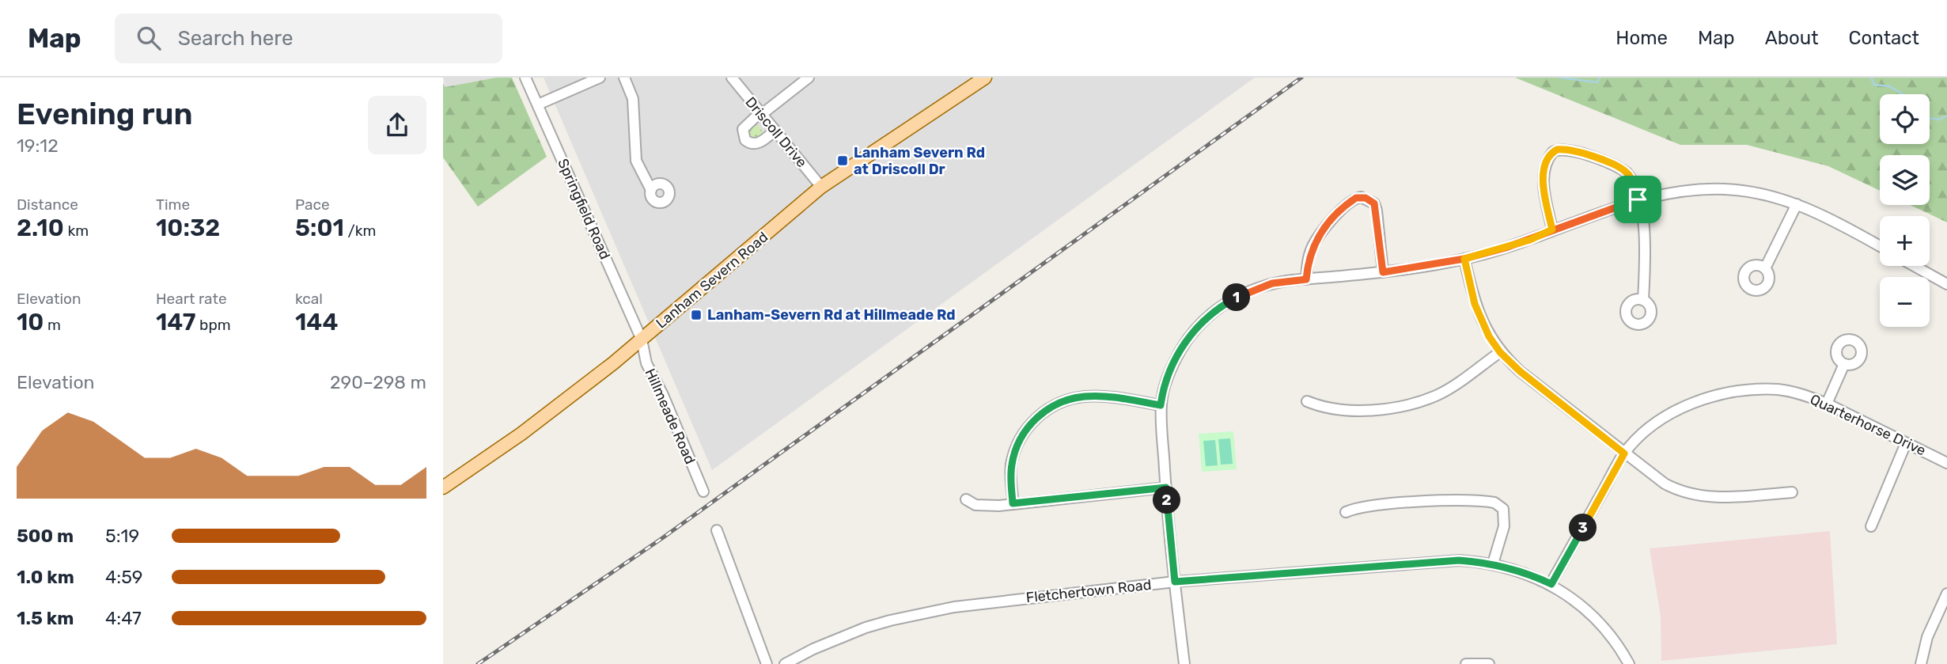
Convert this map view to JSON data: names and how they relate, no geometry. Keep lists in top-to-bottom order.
{
  "streets": {
    "main road": ["Lanham Severn Road"],
    "street": [
      "Driscoll Drive",
      "Springfield Road",
      "Hillmeade Road",
      "Quarterhorse Drive",
      "Fletchertown Road"
    ]
  },
  "crossings": [
    ["Driscoll Drive", "Lanham Severn Road"],
    ["Springfield Road", "Lanham Severn Road"],
    ["Springfield Road", "Hillmeade Road"],
    ["Lanham Severn Road", "Hillmeade Road"],
    ["Quarterhorse Drive", "Fletchertown Road"]
  ],
  "places": {
    "transit": ["Lanham Severn Rd at Driscoll Dr", "Lanham-Severn Rd at Hillmeade Rd"]
  },
  "page": {
    "header": "Map",
    "search": "Search here",
    "nav": [
      "Home",
      "Map",
      "About",
      "Contact"
    ],
    "heading": ["Evening run", "19:12"],
    "map_buttons": ["+", "−"],
    "stats": [
      ["Distance", "2.10 km"],
      ["Time", "10:32"],
      ["Pace", "5:01 /km"],
      ["Elevation", "10 m"],
      ["Heart rate", "147 bpm"],
      ["kcal", "144"]
    ],
    "pins": ["1", "2", "3"],
    "chart": ["Elevation", "290–298 m"],
    "list": [
      {
        "name": "500 m",
        "note": "5:19"
      },
      {
        "name": "1.0 km",
        "note": "4:59"
      },
      {
        "name": "1.5 km",
        "note": "4:47"
      }
    ]
  }
}
